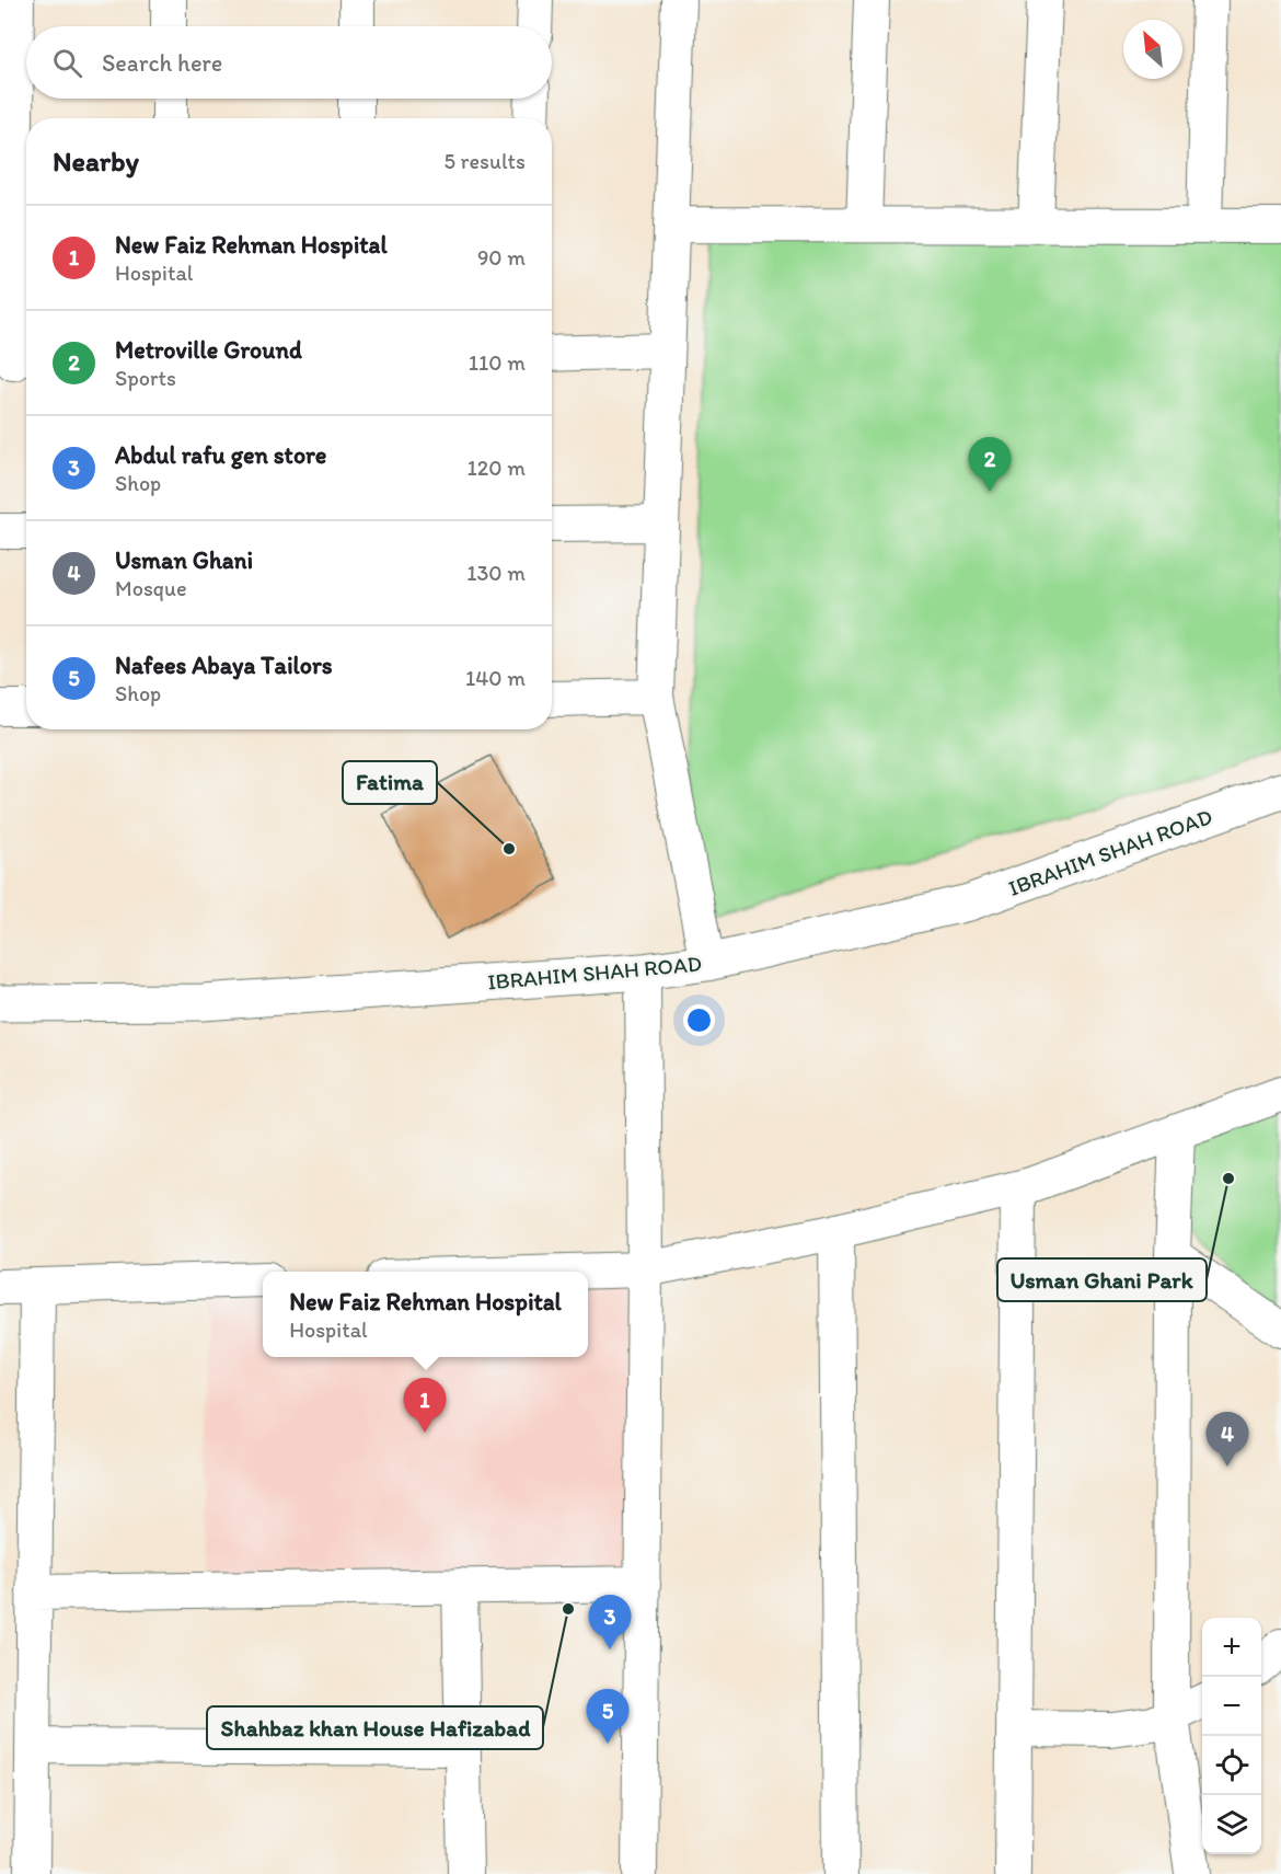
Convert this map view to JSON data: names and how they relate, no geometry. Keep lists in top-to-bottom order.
{
  "streets": {
    "street": ["IBRAHIM SHAH ROAD"]
  },
  "places": ["Fatima", "Usman Ghani Park", "Shahbaz khan House Hafizabad"],
  "north": "top left",
  "page": {
    "search": "Search here",
    "heading": ["Nearby", "5 results"],
    "list": [
      {
        "mark": "1",
        "name": "New Faiz Rehman Hospital",
        "note": "Hospital",
        "value": "90 m"
      },
      {
        "mark": "2",
        "name": "Metroville Ground",
        "note": "Sports",
        "value": "110 m"
      },
      {
        "mark": "3",
        "name": "Abdul rafu gen store",
        "note": "Shop",
        "value": "120 m"
      },
      {
        "mark": "4",
        "name": "Usman Ghani",
        "note": "Mosque",
        "value": "130 m"
      },
      {
        "mark": "5",
        "name": "Nafees Abaya Tailors",
        "note": "Shop",
        "value": "140 m"
      }
    ],
    "pins": [
      "2",
      "1",
      "4",
      "3",
      "5"
    ],
    "popup": ["New Faiz Rehman Hospital", "Hospital"],
    "map_buttons": ["+", "−"]
  }
}
